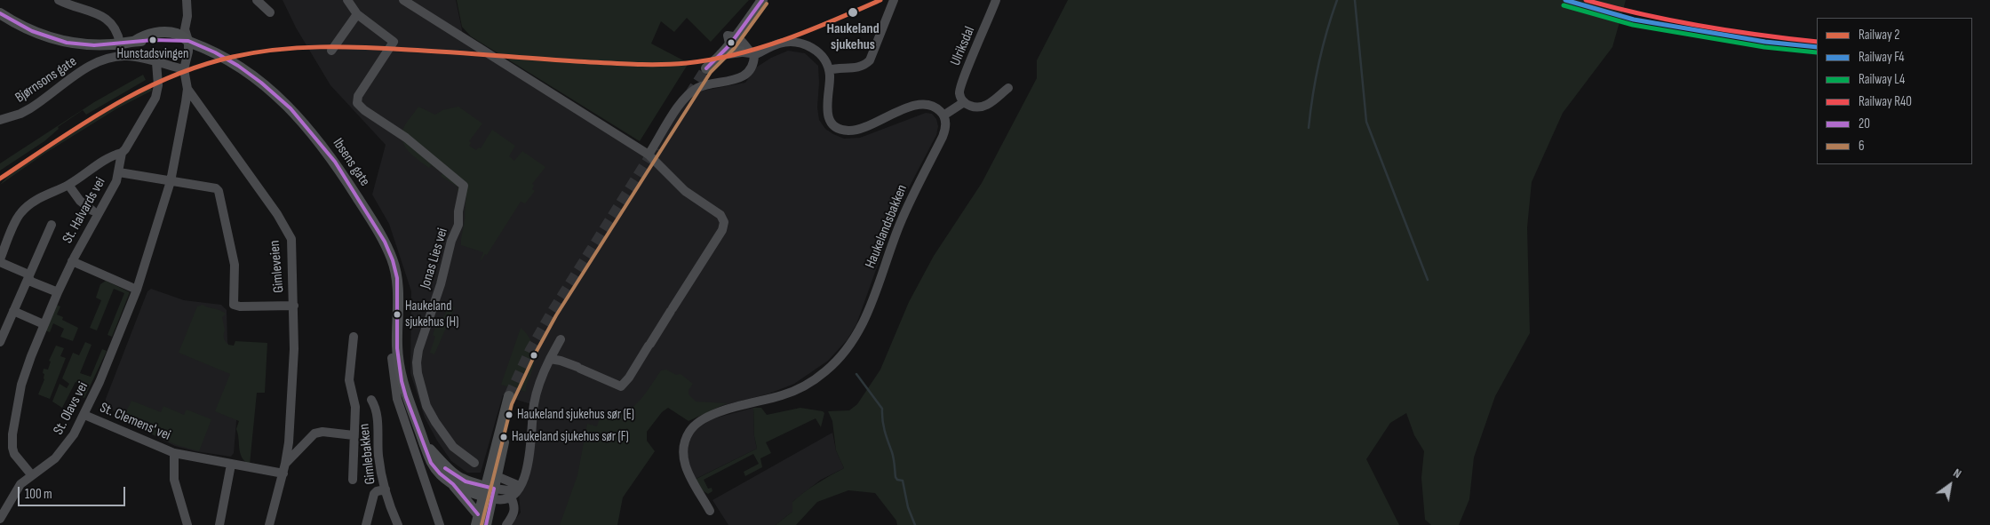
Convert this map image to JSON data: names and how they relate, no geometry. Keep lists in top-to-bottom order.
{
  "streets": {
    "main road": ["Ibsens gate"],
    "street": [
      "Ulriksdal",
      "Bjørnsons gate",
      "St. Halvards vei",
      "Haukelandsbakken",
      "Jonas Lies vei",
      "Gimleveien",
      "St. Olavs vei",
      "St. Clemens' vei",
      "Gimlebakken"
    ]
  },
  "crossings": [
    ["Bjørnsons gate", "St. Halvards vei"],
    ["Bjørnsons gate", "St. Olavs vei"],
    ["Ibsens gate", "St. Olavs vei"],
    ["St. Halvards vei", "Gimleveien"],
    ["St. Halvards vei", "St. Olavs vei"],
    ["Gimleveien", "St. Olavs vei"],
    ["St. Olavs vei", "St. Clemens' vei"]
  ],
  "places": [
    "Haukeland sjukehus",
    "Hunstadsvingen",
    "Haukeland sjukehus (H)",
    "Haukeland sjukehus sør (E)",
    "Haukeland sjukehus sør (F)"
  ],
  "lines": [
    "rail line 2",
    "rail line F4",
    "rail line R40",
    "transit line 20",
    "transit line 6",
    "rail line L4"
  ],
  "legend": [
    "Railway 2",
    "Railway F4",
    "Railway L4",
    "Railway R40",
    "20",
    "6"
  ],
  "scale_bar": "100 m",
  "north": "top right"
}
